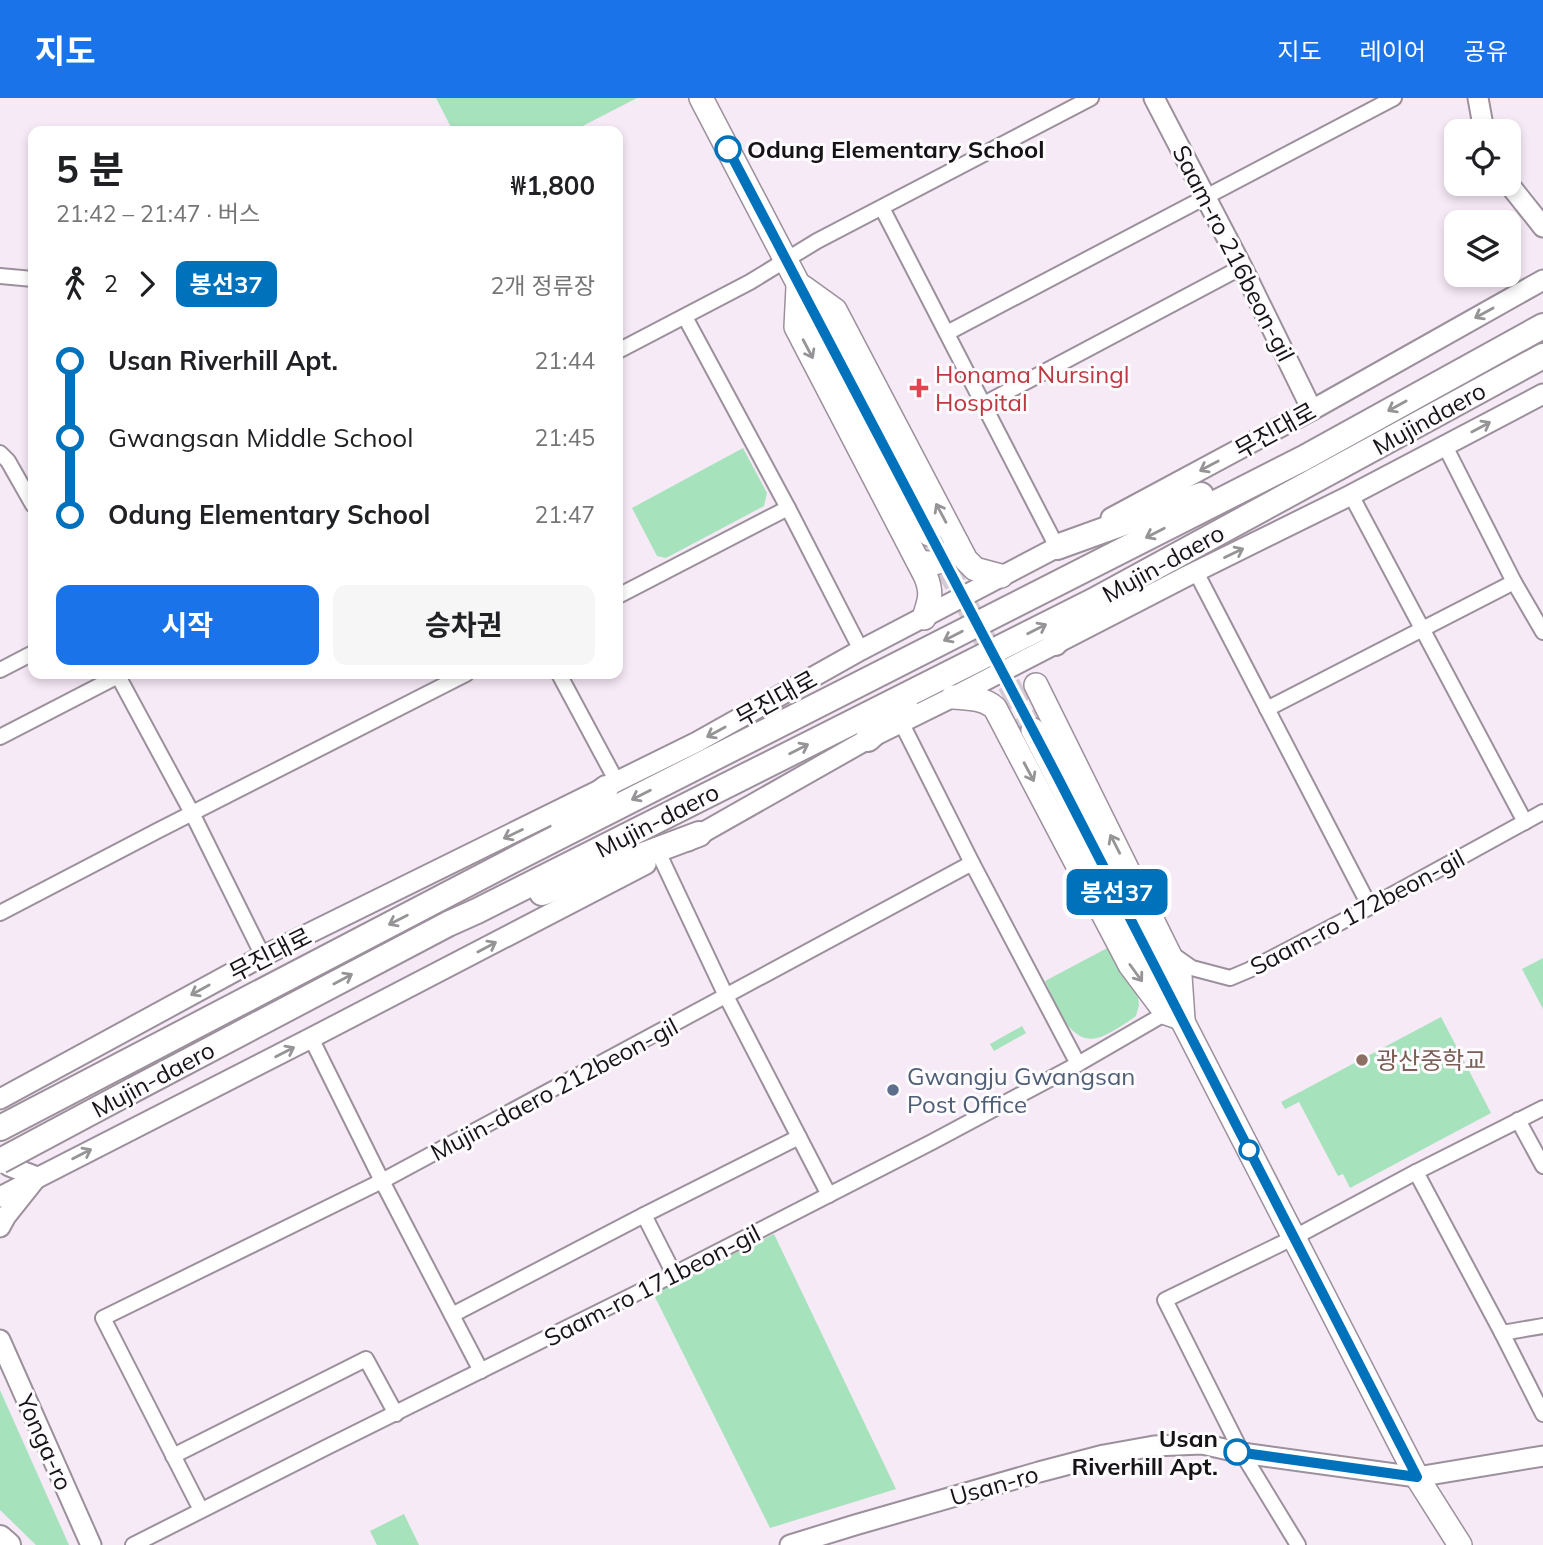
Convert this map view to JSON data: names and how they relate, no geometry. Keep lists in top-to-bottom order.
{
  "streets": {
    "highway": ["무진대로", "Mujin-daero"],
    "street": [
      "Saam-ro 216beon-gil",
      "Saam-ro 172beon-gil",
      "Mujin-daero 212beon-gil",
      "Saam-ro 171beon-gil",
      "Yonga-ro",
      "Usan-ro"
    ]
  },
  "crossings": [
    ["Saam-ro 216beon-gil", "무진대로"],
    ["무진대로", "Mujin-daero"],
    ["Mujin-daero", "Saam-ro 172beon-gil"]
  ],
  "places": {
    "other": [
      "Odung Elementary School",
      "광산중학교",
      "Gwangju Gwangsan Post Office",
      "Usan Riverhill Apt."
    ],
    "health": ["Honama Nursingl Hospital"]
  },
  "lines": ["bus line 봉선37"],
  "page": {
    "header": "지도",
    "nav": ["지도", "레이어", "공유"],
    "on_map": "봉선37",
    "heading": ["5 분", "21:42 – 21:47 · 버스", "₩1,800"],
    "legs": ["2", "봉선37", "2개 정류장"],
    "list": [
      {
        "name": "Usan Riverhill Apt.",
        "value": "21:44"
      },
      {
        "name": "Gwangsan Middle School",
        "value": "21:45"
      },
      {
        "name": "Odung Elementary School",
        "value": "21:47"
      }
    ],
    "buttons": ["시작", "승차권"]
  }
}
